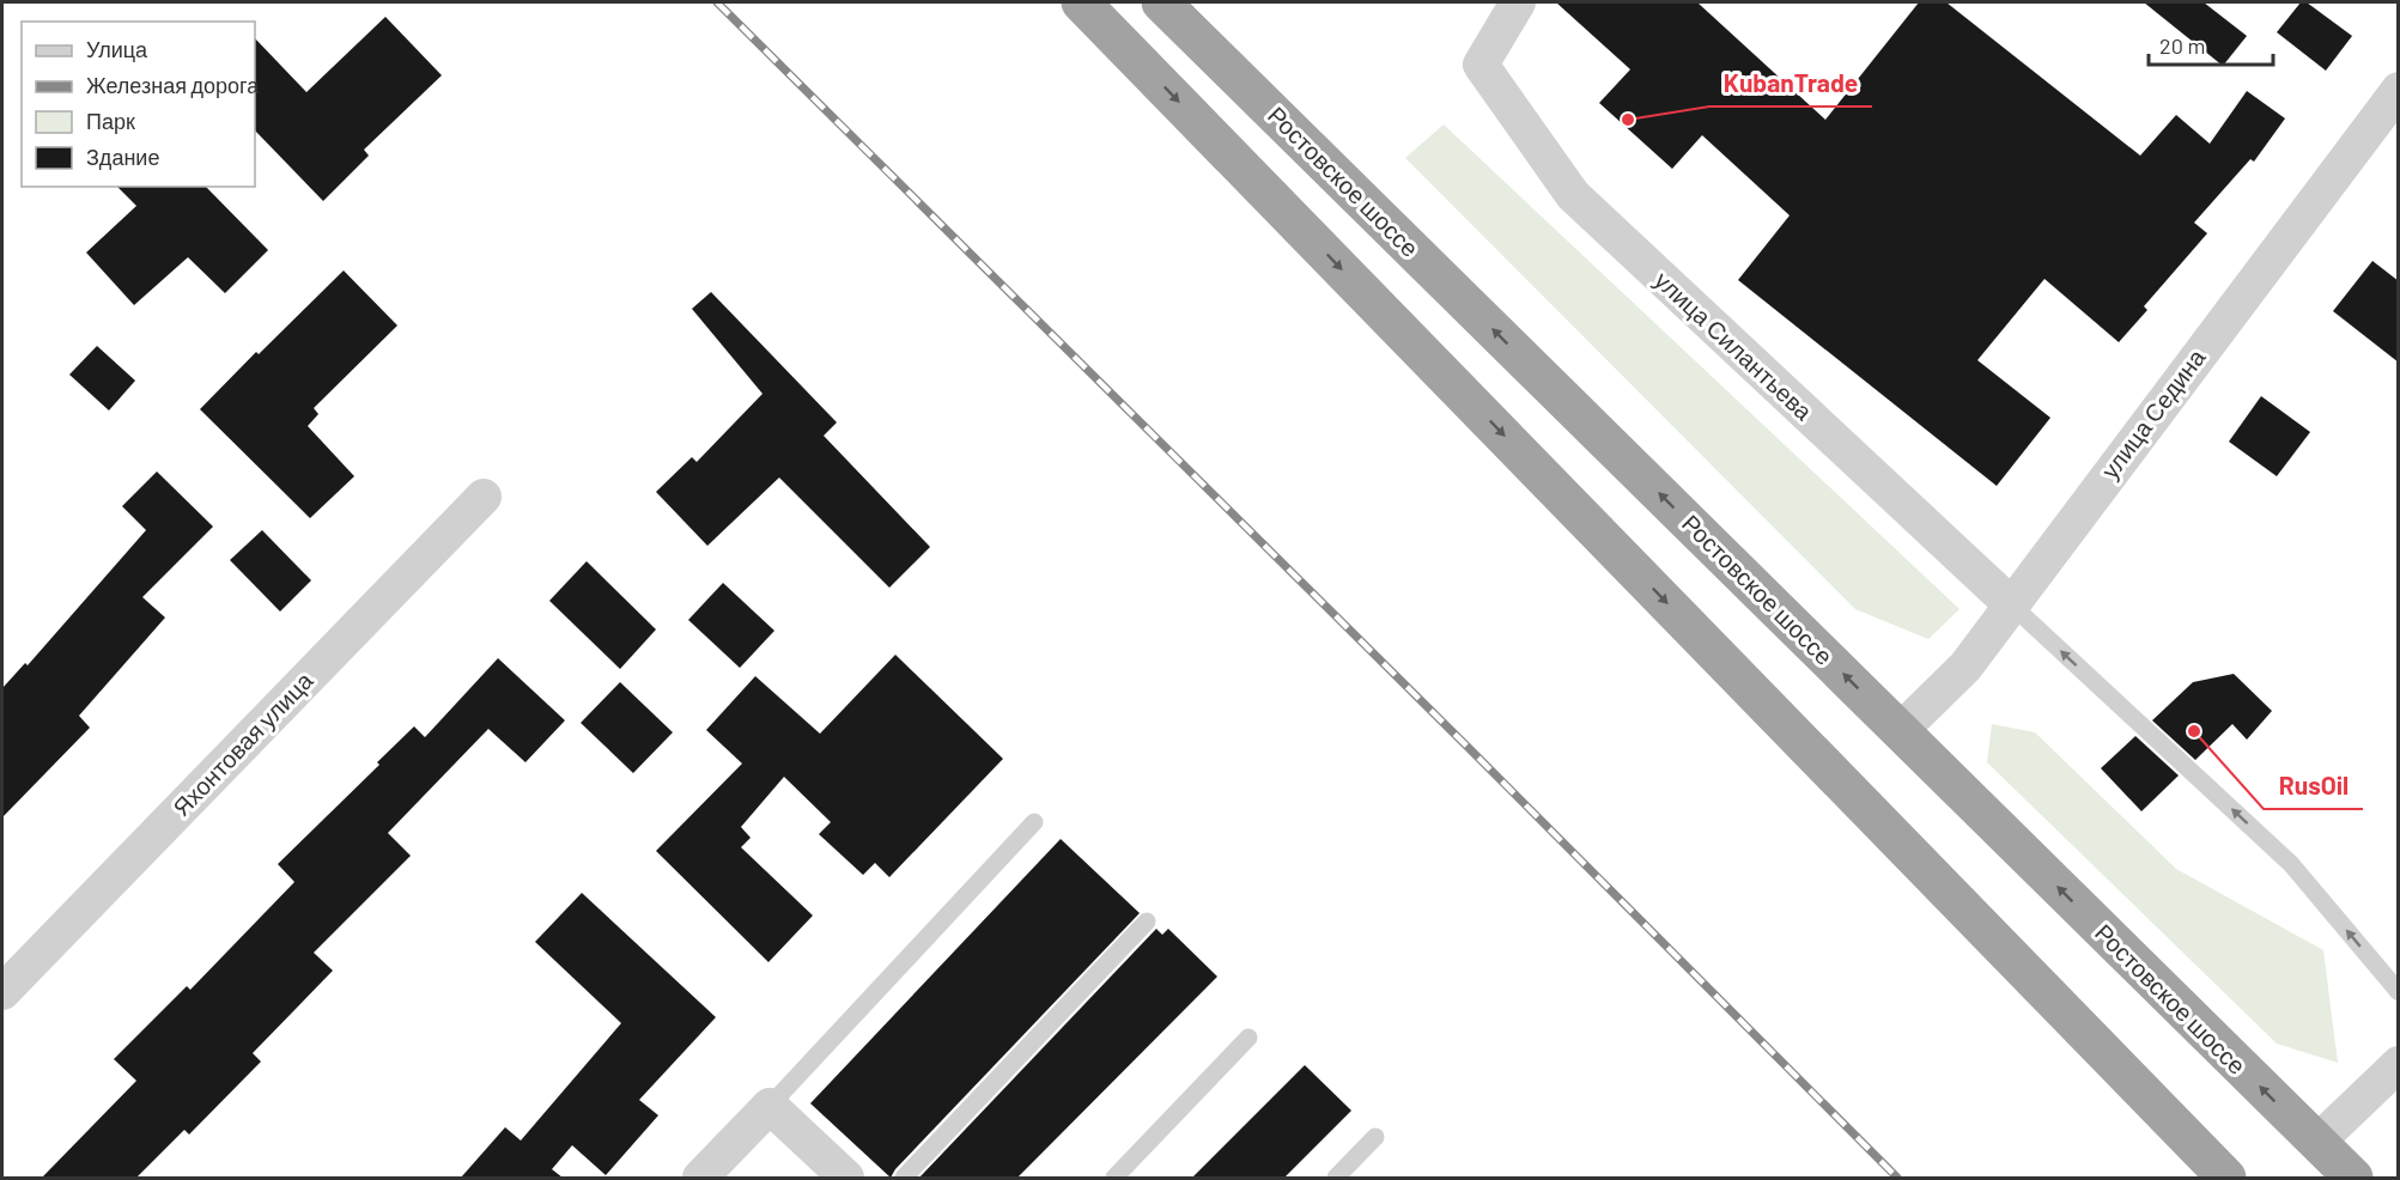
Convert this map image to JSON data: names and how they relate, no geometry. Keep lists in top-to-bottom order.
{
  "streets": {
    "highway": ["Ростовское шоссе"],
    "street": ["улица Силантьева", "улица Седина", "Яхонтовая улица"]
  },
  "crossings": [
    ["Ростовское шоссе", "улица Седина"],
    ["улица Силантьева", "улица Седина"]
  ],
  "places": ["KubanTrade", "RusOil"],
  "legend": [
    "Улица",
    "Железная дорога",
    "Парк",
    "Здание"
  ],
  "scale_bar": "20 m"
}
